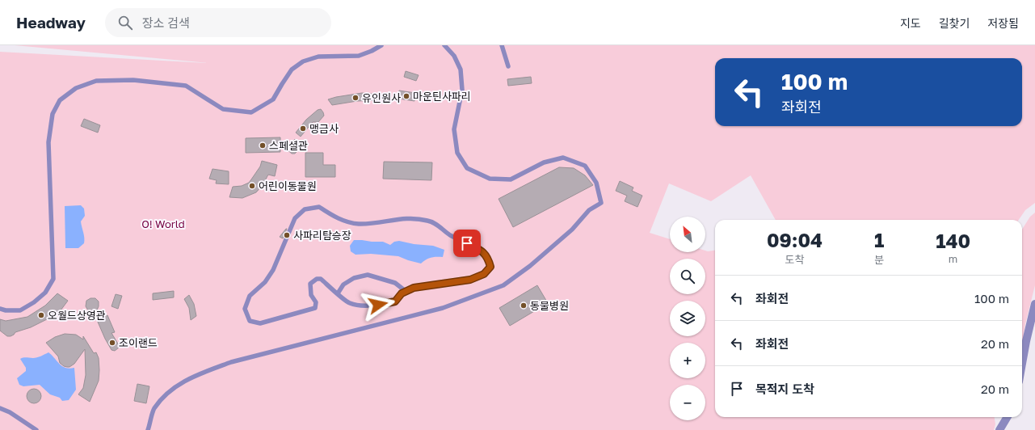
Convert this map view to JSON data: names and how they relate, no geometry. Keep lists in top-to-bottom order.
{
  "parks": ["O! World"],
  "places": [
    "마운틴사파리",
    "유인원사",
    "맹금사",
    "스페셜관",
    "어린이동물원",
    "사파리탐승장",
    "동물병원",
    "오월드상영관",
    "조이랜드"
  ],
  "north": "top left",
  "page": {
    "header": "Headway",
    "search": "장소 검색",
    "nav": ["지도", "길찾기", "저장됨"],
    "turn": ["100 m", "좌회전"],
    "map_buttons": ["+", "−"],
    "eta": [
      "09:04",
      "도착",
      "1",
      "분",
      "140",
      "m"
    ],
    "list": [
      {
        "name": "좌회전",
        "value": "100 m"
      },
      {
        "name": "좌회전",
        "value": "20 m"
      },
      {
        "name": "목적지 도착",
        "value": "20 m"
      }
    ]
  }
}
